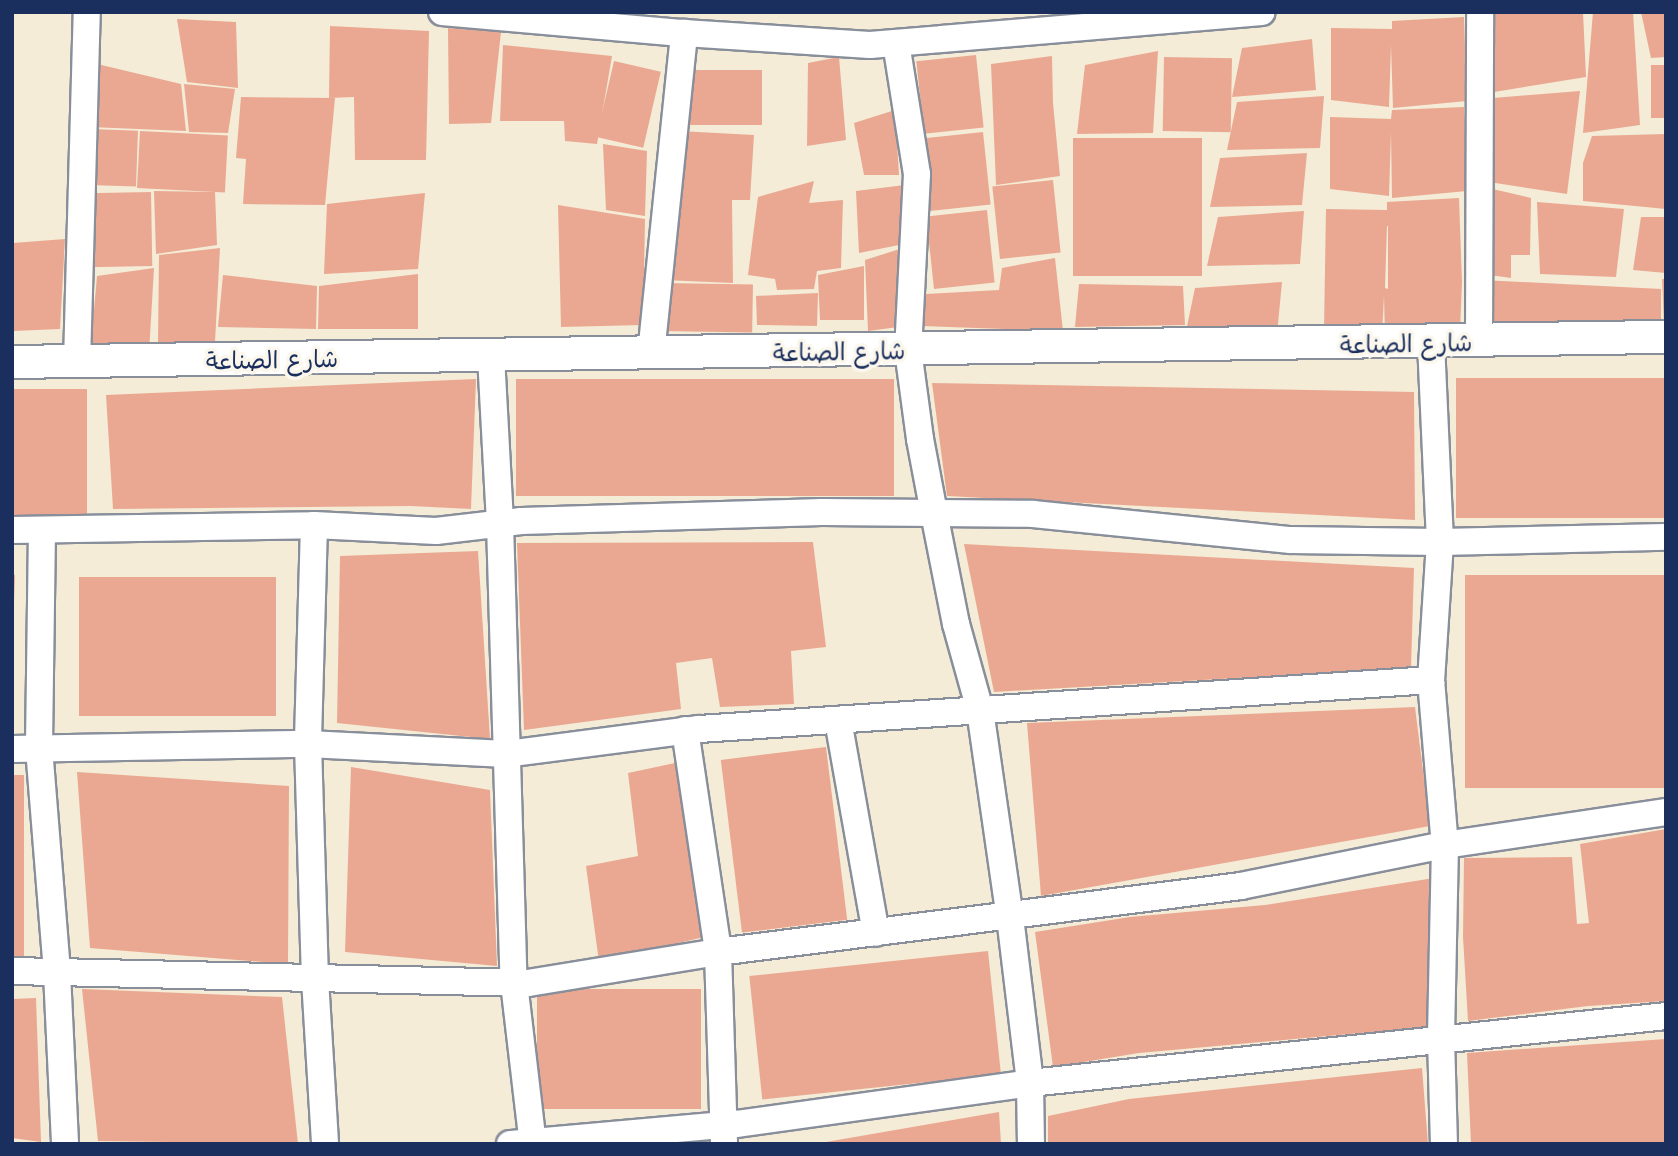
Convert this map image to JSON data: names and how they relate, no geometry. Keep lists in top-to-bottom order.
{
  "streets": {
    "street": ["شارع الصناعة"]
  }
}
